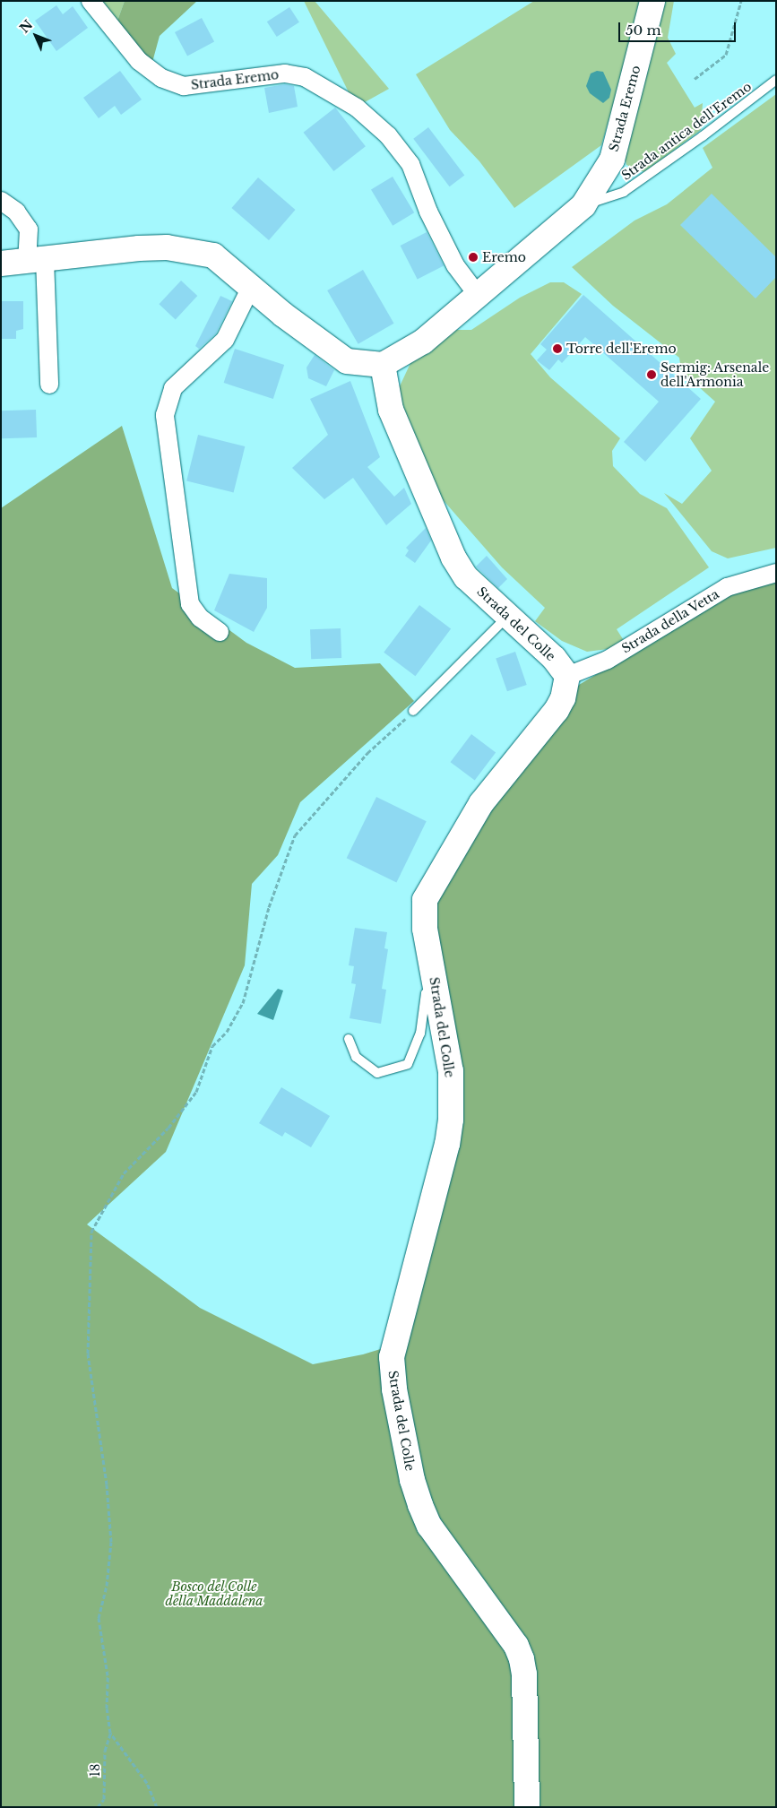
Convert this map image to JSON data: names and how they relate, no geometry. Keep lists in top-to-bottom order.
{
  "streets": {
    "street": ["Strada Eremo", "Strada della Vetta", "Strada del Colle"],
    "lane": ["Strada antica dell'Eremo"],
    "path": ["18"]
  },
  "crossings": [
    ["Strada Eremo", "Strada antica dell'Eremo"],
    ["Strada Eremo", "Strada del Colle"],
    ["Strada della Vetta", "Strada del Colle"]
  ],
  "parks": ["Bosco del Colle della Maddalena"],
  "places": ["Eremo", "Torre dell'Eremo", "Sermig: Arsenale dell'Armonia"],
  "scale_bar": "50 m",
  "north": "top left"
}
